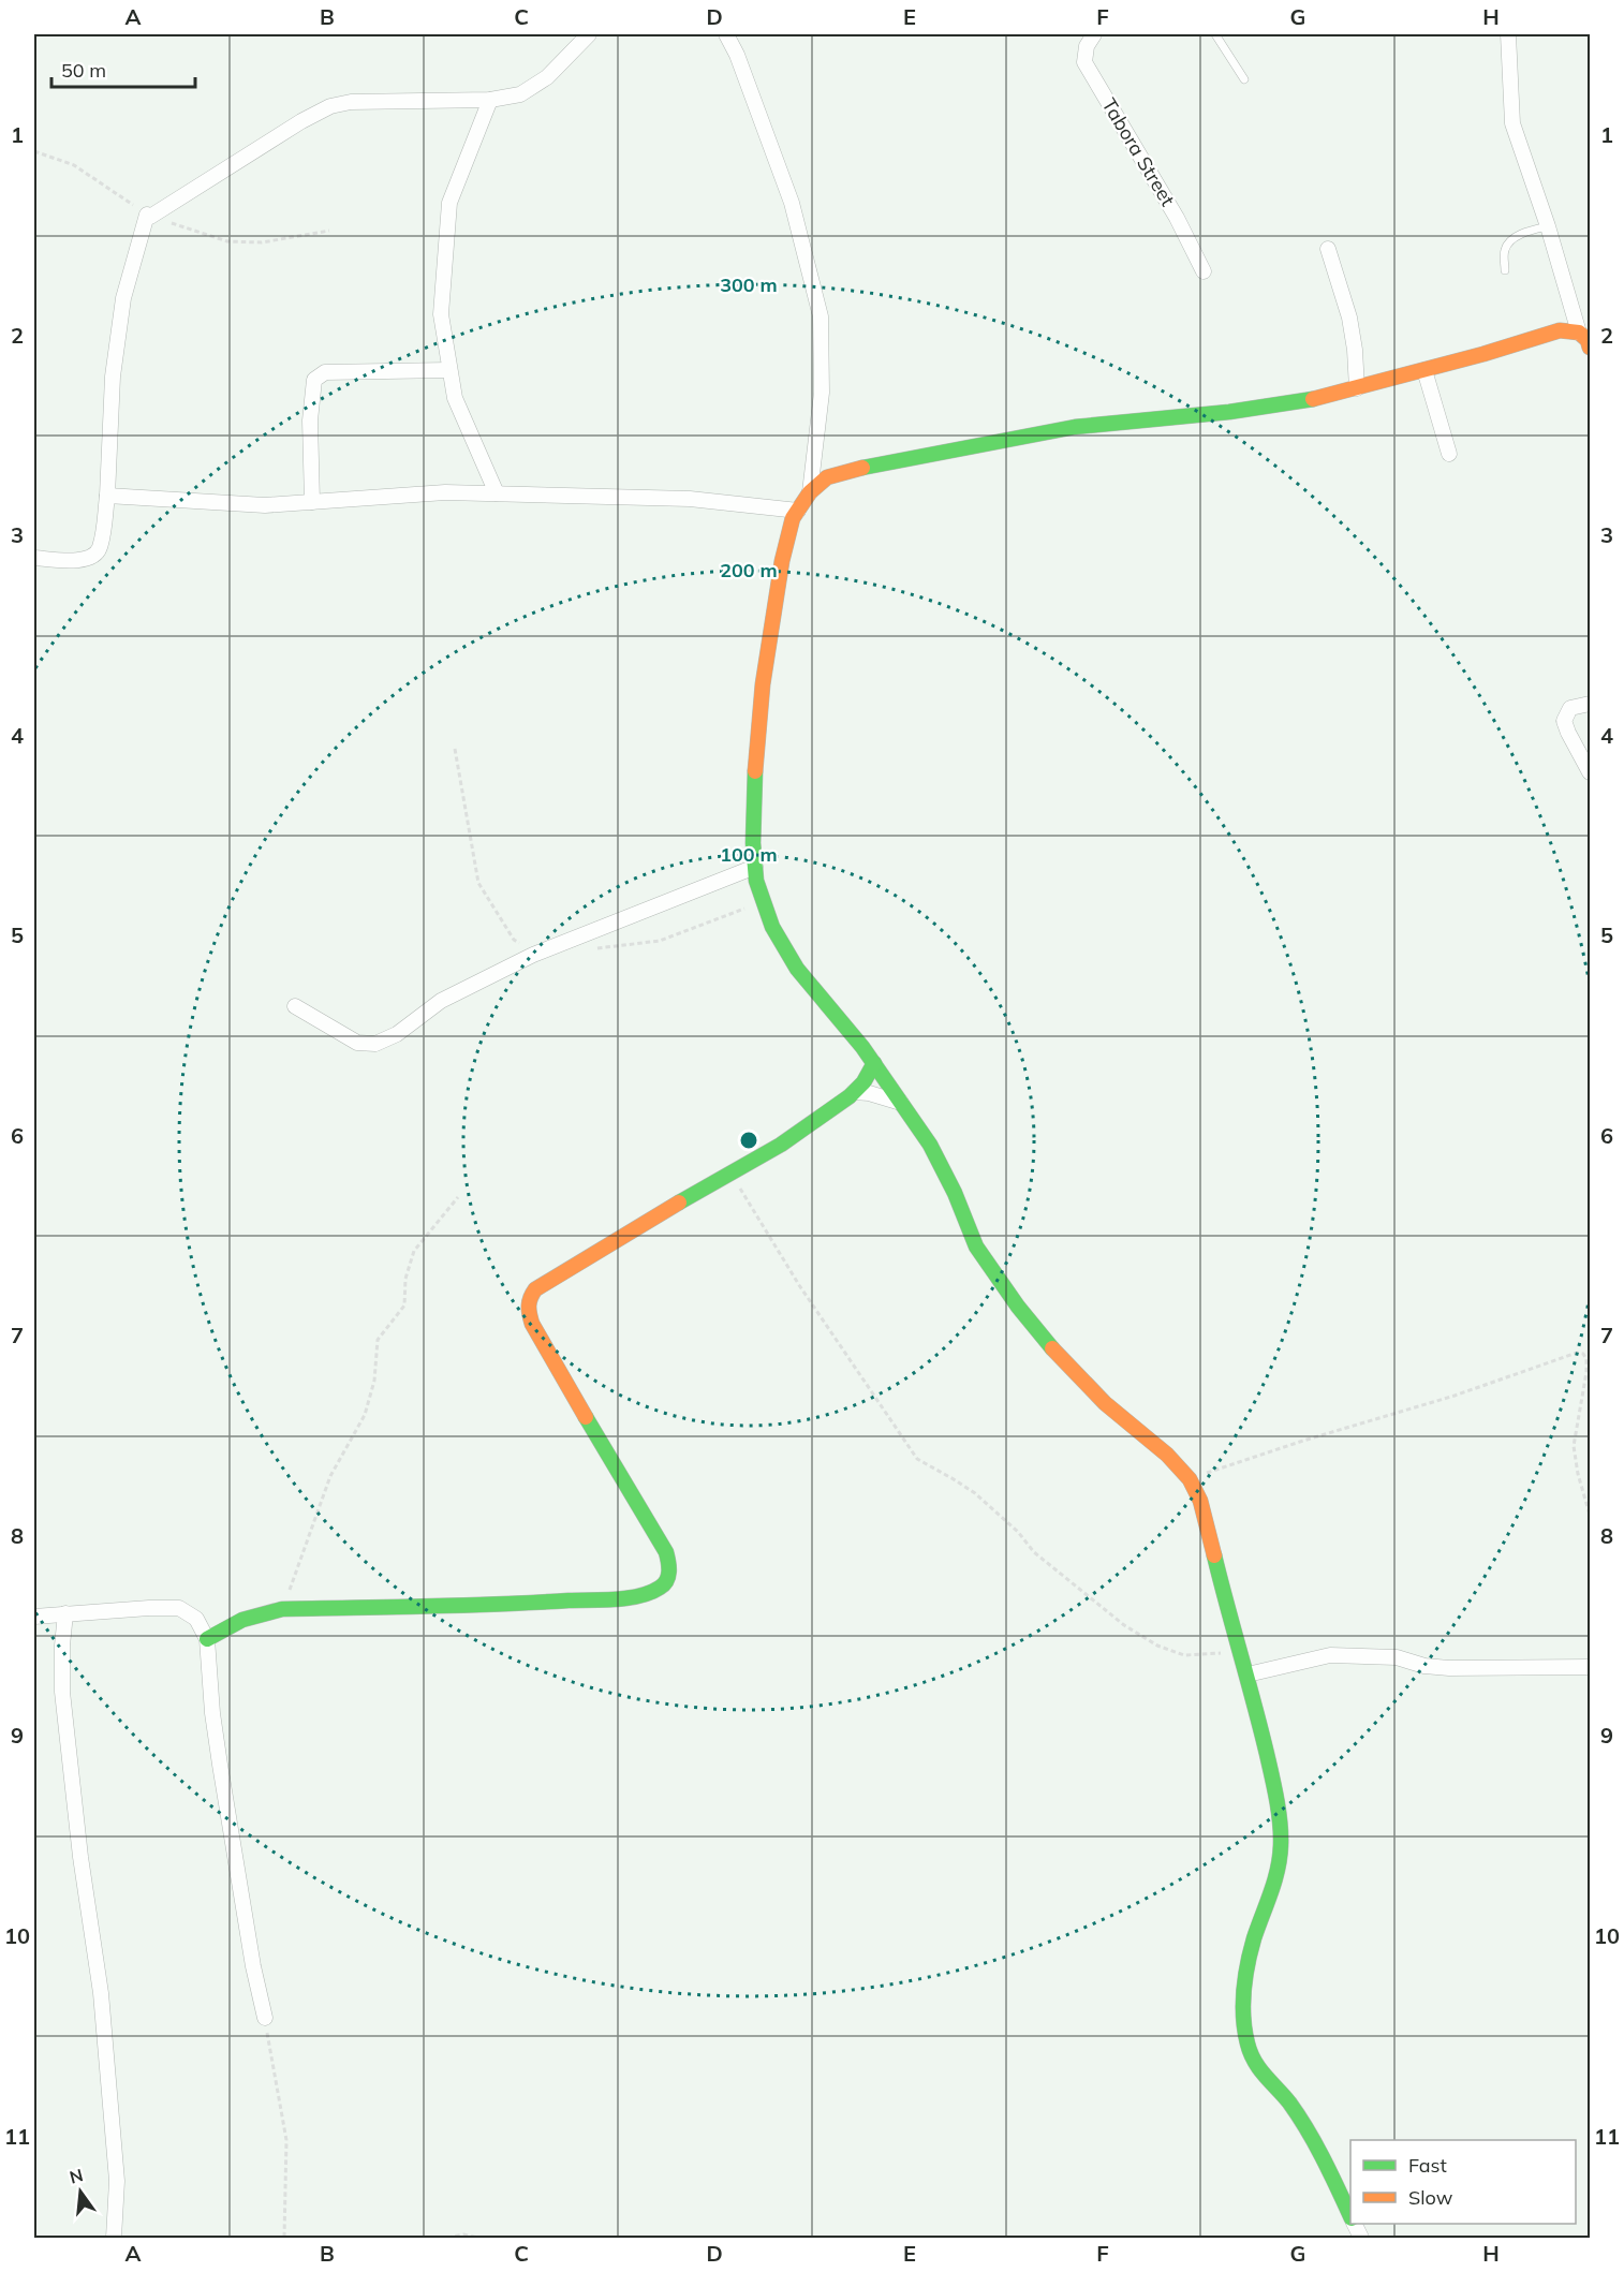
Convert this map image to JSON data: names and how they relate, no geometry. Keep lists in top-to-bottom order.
{
  "streets": {
    "street": ["Tabora Street"]
  },
  "legend": ["Fast", "Slow"],
  "scale_bar": "50 m",
  "north": "top",
  "grid": {
    "columns": [
      "A",
      "B",
      "C",
      "D",
      "E",
      "F",
      "G",
      "H"
    ],
    "rows": [
      "1",
      "2",
      "3",
      "4",
      "5",
      "6",
      "7",
      "8",
      "9",
      "10",
      "11"
    ]
  },
  "rings": ["300 m", "200 m", "100 m"]
}
